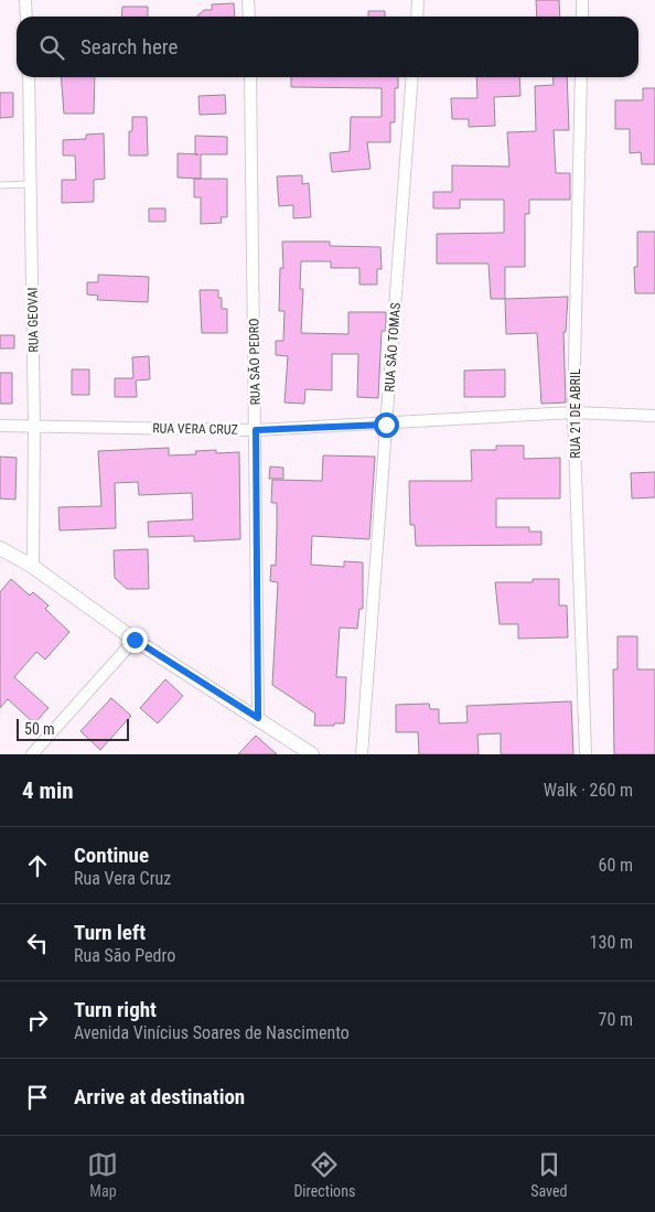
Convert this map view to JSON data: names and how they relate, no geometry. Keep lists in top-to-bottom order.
{
  "streets": {
    "street": [
      "RUA GEOVAI",
      "RUA SÃO TOMAS",
      "RUA SÃO PEDRO",
      "RUA 21 DE ABRIL",
      "RUA VERA CRUZ"
    ]
  },
  "crossings": [
    ["RUA GEOVAI", "RUA VERA CRUZ"],
    ["RUA SÃO TOMAS", "RUA VERA CRUZ"],
    ["RUA SÃO PEDRO", "RUA VERA CRUZ"],
    ["RUA 21 DE ABRIL", "RUA VERA CRUZ"]
  ],
  "scale_bar": "50 m",
  "page": {
    "search": "Search here",
    "scale": "50 m",
    "heading": ["4 min", "Walk · 260 m"],
    "list": [
      ["Continue", "Rua Vera Cruz", "60 m"],
      ["Turn left", "Rua São Pedro", "130 m"],
      ["Turn right", "Avenida Vinícius Soares de Nascimento", "70 m"],
      "Arrive at destination"
    ],
    "nav": ["Map", "Directions", "Saved"]
  }
}
